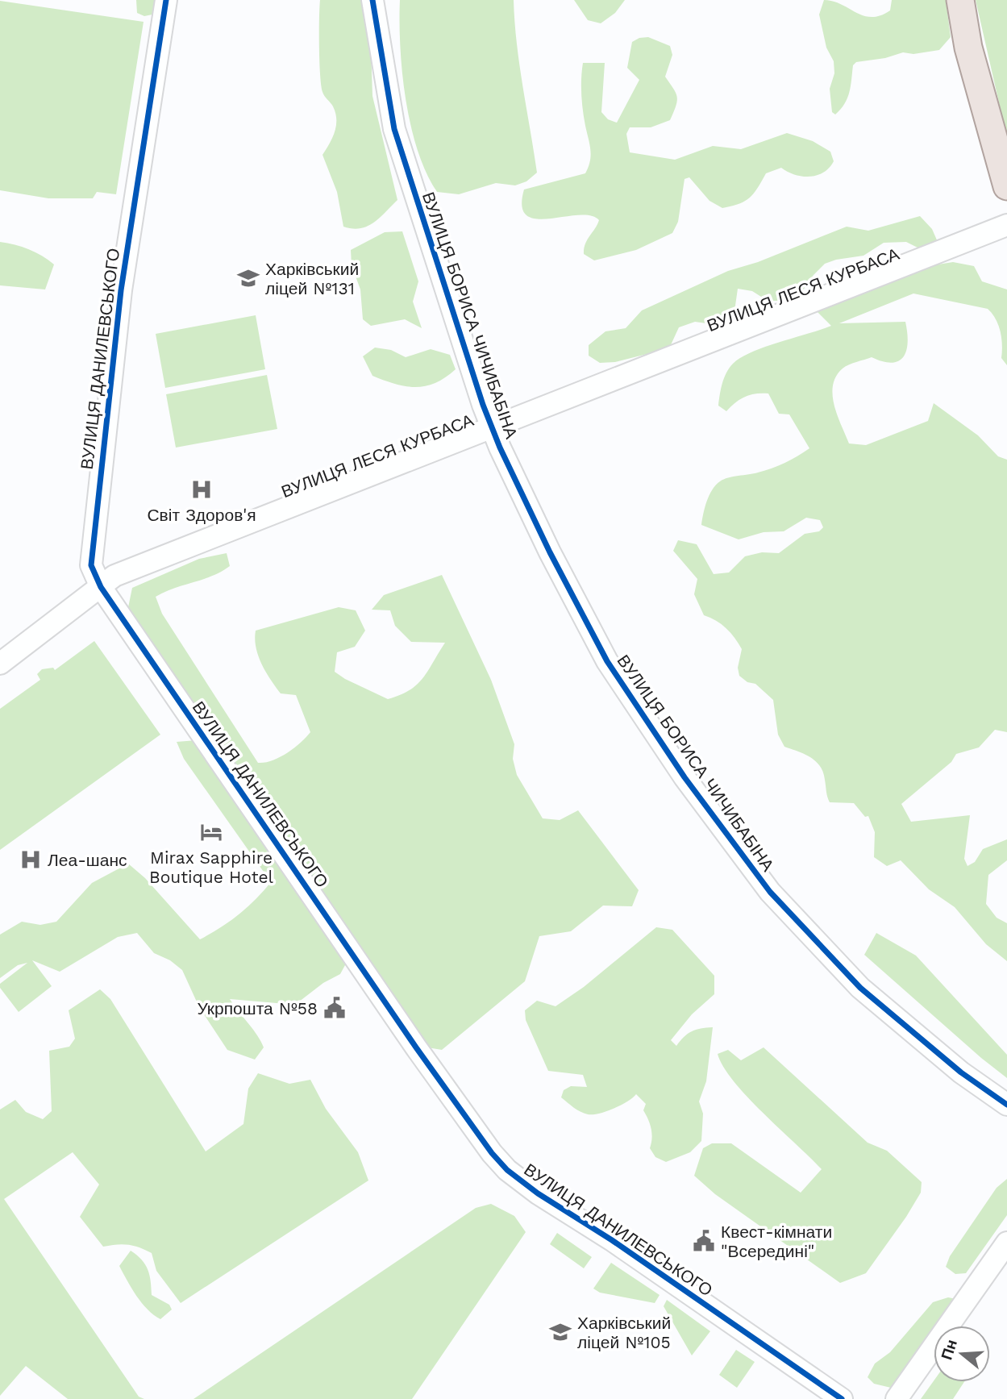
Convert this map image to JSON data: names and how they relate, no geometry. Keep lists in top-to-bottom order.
{
  "streets": {
    "street": ["ВУЛИЦЯ ЛЕСЯ КУРБАСА", "ВУЛИЦЯ БОРИСА ЧИЧИБАБІНА", "ВУЛИЦЯ ДАНИЛЕВСЬКОГО"]
  },
  "crossings": [
    ["ВУЛИЦЯ ЛЕСЯ КУРБАСА", "ВУЛИЦЯ БОРИСА ЧИЧИБАБІНА"],
    ["ВУЛИЦЯ ЛЕСЯ КУРБАСА", "ВУЛИЦЯ ДАНИЛЕВСЬКОГО"]
  ],
  "places": {
    "school or university": ["Харківський ліцей №131", "Харківський ліцей №105"],
    "hospital": ["Світ Здоров'я", "Леа-шанс"],
    "hotel": ["Mirax Sapphire Boutique Hotel"],
    "public building": ["Укрпошта №58", "Квест-кімнати \"Всередині\""]
  },
  "north": "left"
}
